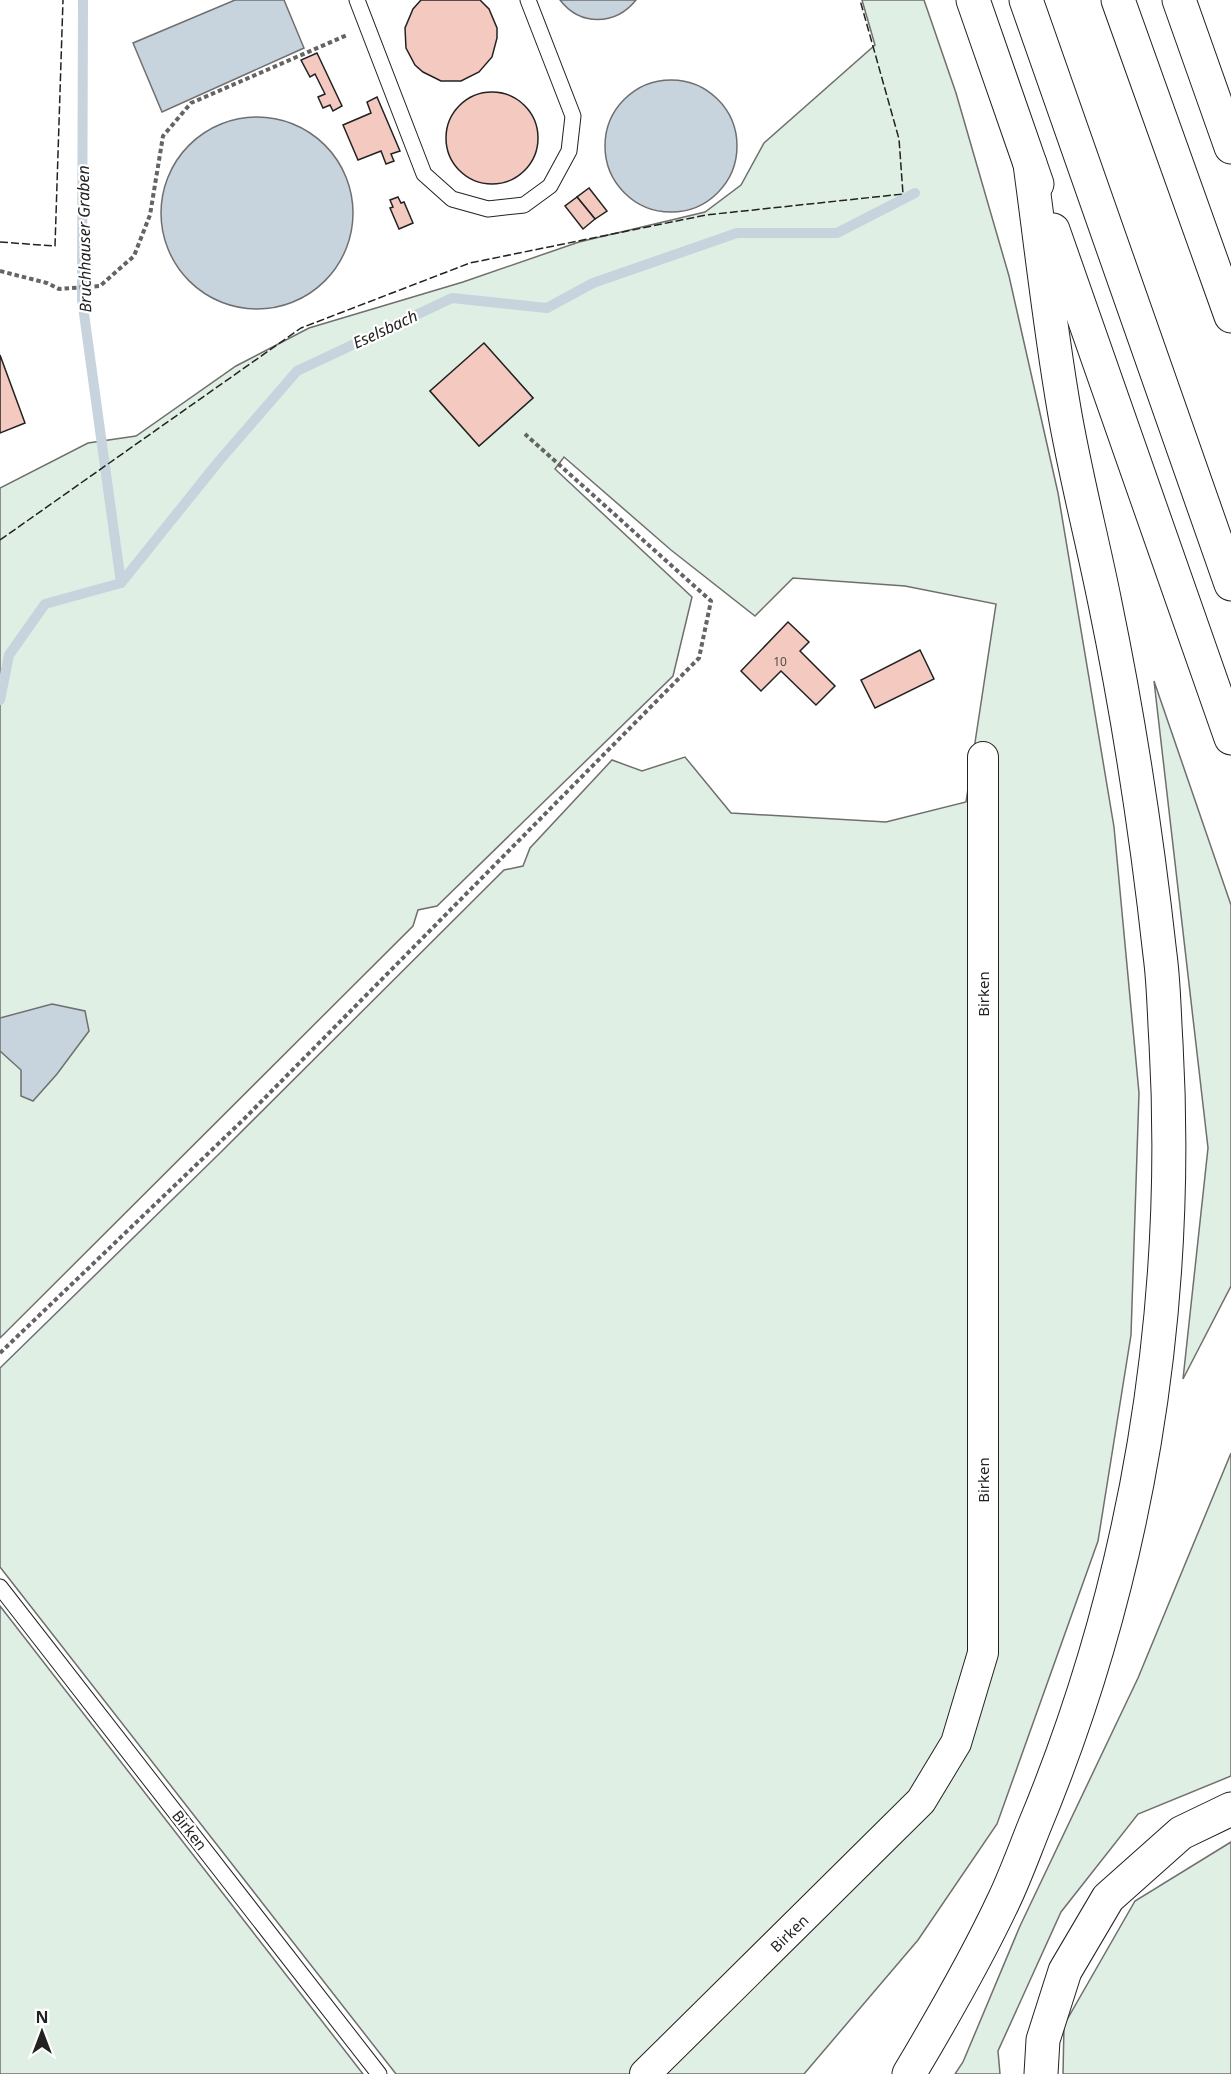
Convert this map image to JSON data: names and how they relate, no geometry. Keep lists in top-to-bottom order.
{
  "streets": {
    "street": ["Birken"]
  },
  "water": ["Bruchhauser Graben", "Eselsbach"],
  "house_numbers": ["10"],
  "north": "top"
}
